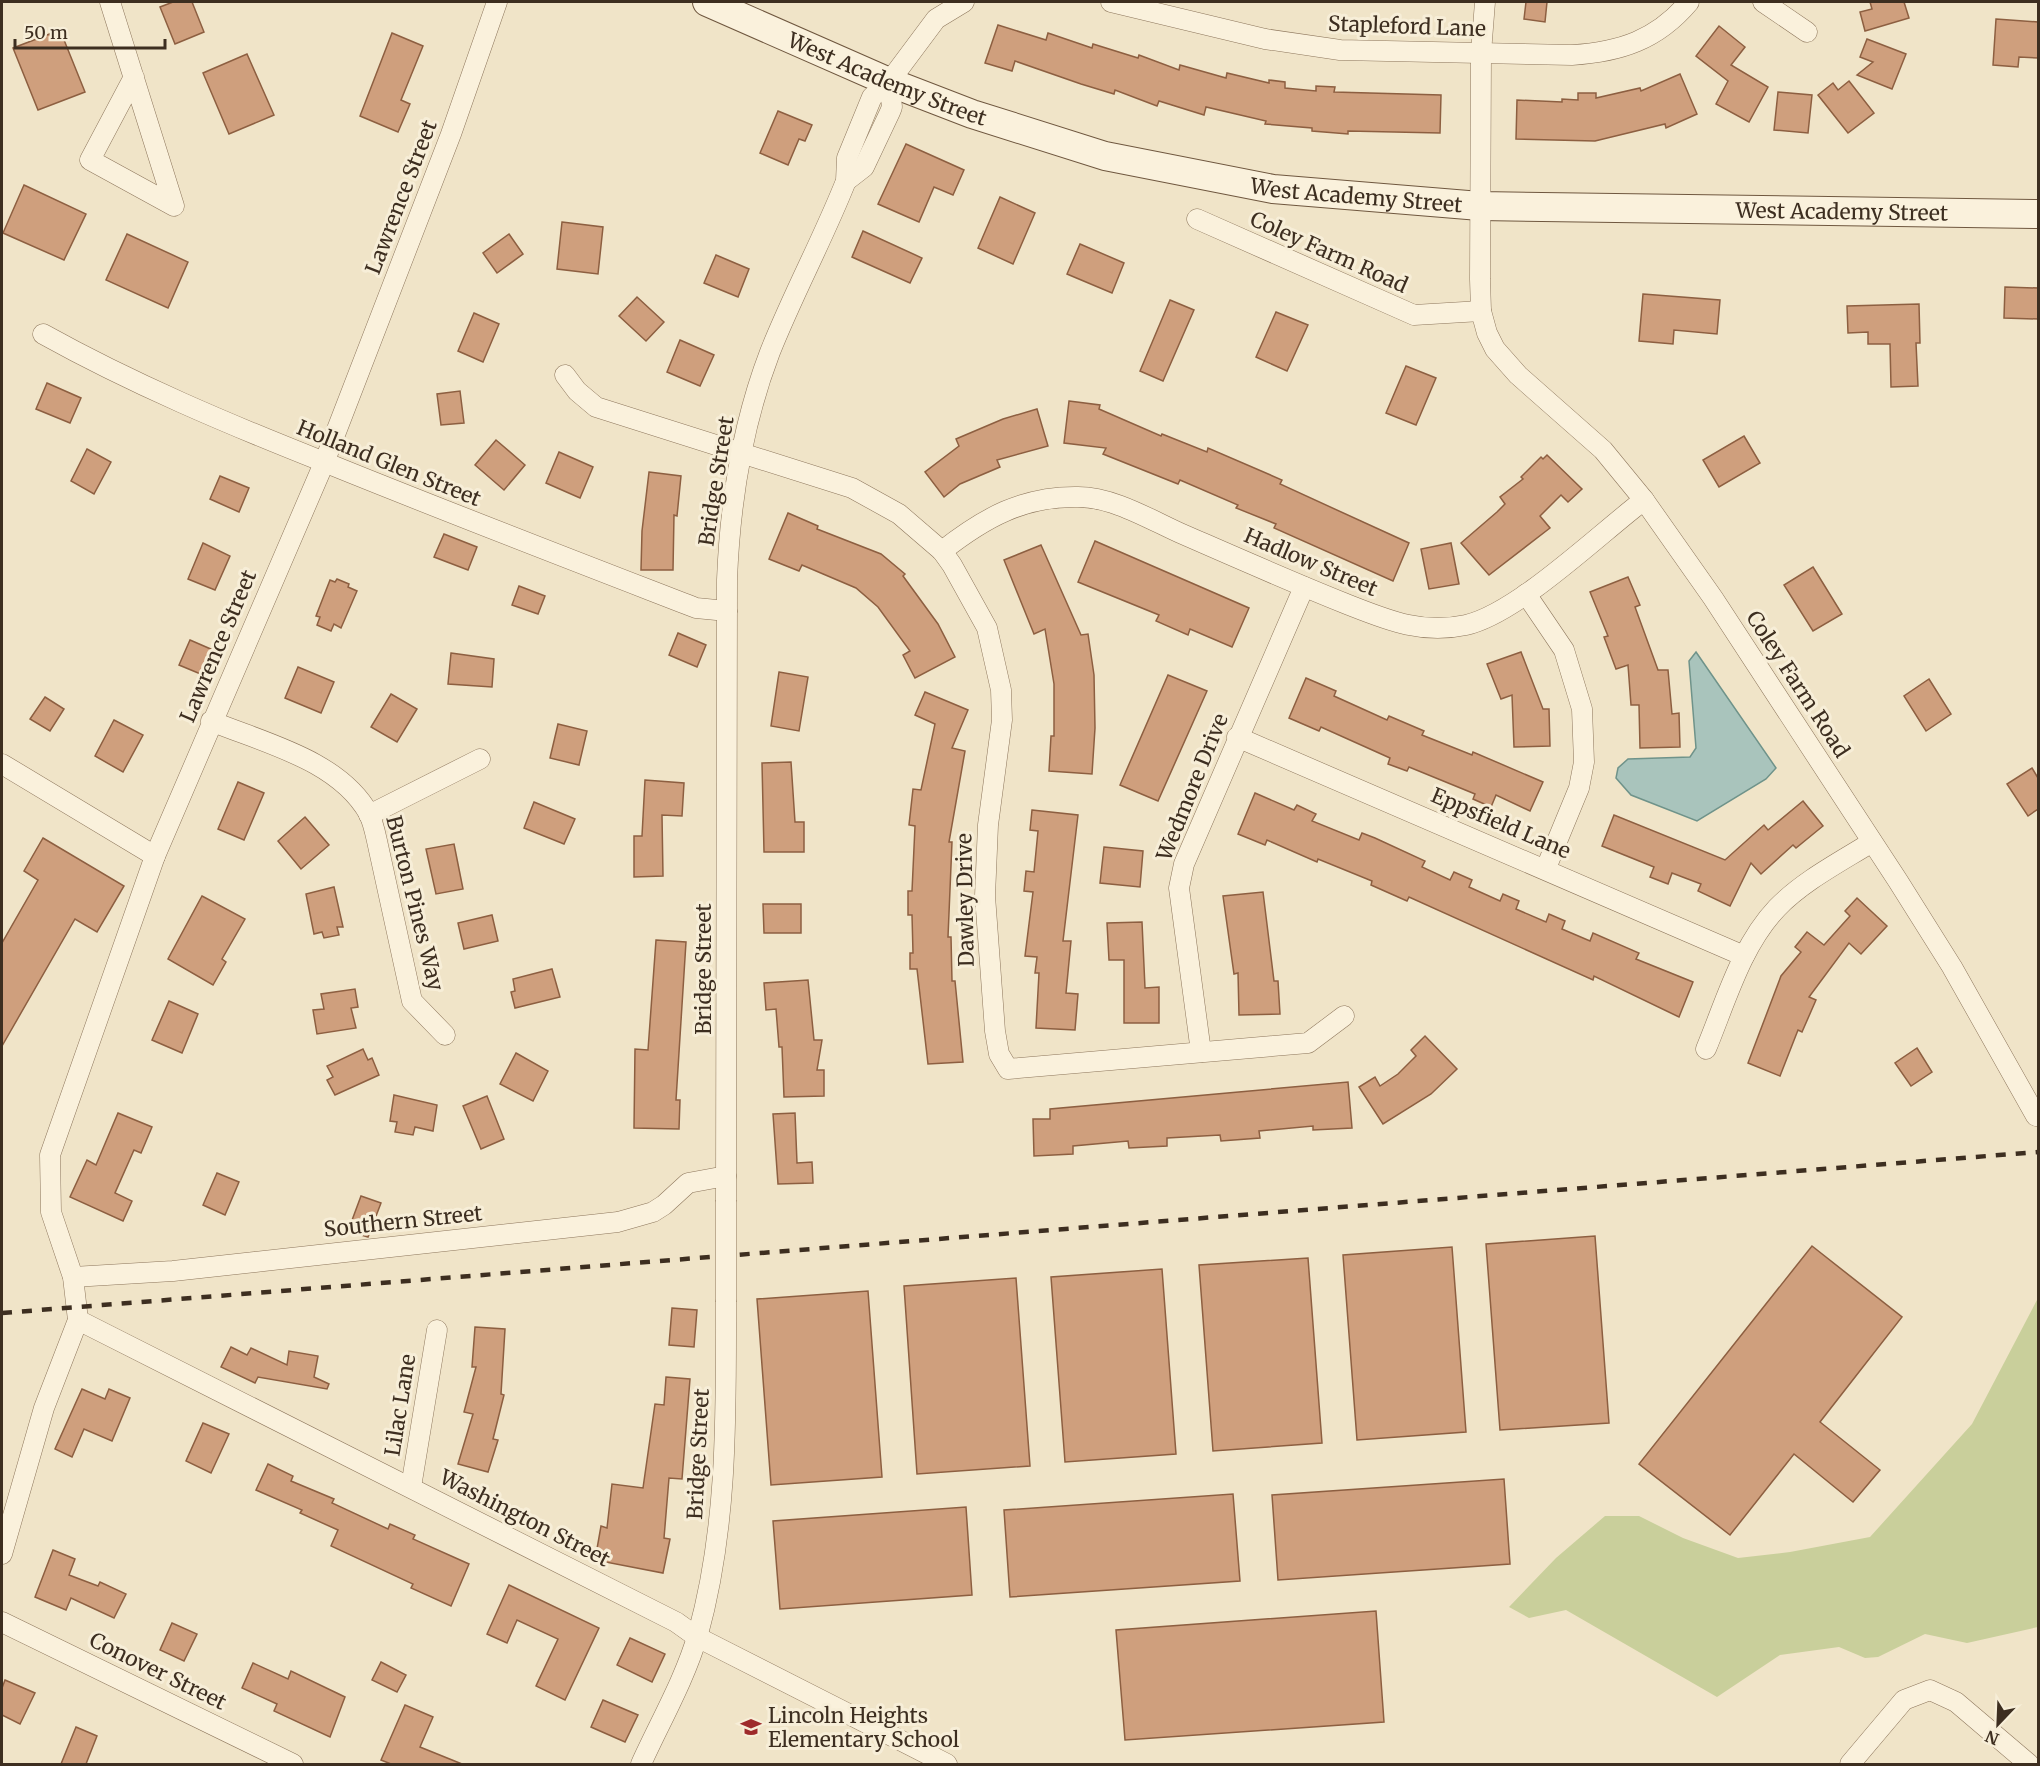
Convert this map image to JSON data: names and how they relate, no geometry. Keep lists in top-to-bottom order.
{
  "streets": {
    "main road": ["West Academy Street"],
    "street": [
      "Stapleford Lane",
      "Lawrence Street",
      "Coley Farm Road",
      "Holland Glen Street",
      "Bridge Street",
      "Hadlow Street",
      "Wedmore Drive",
      "Eppsfield Lane",
      "Dawley Drive",
      "Burton Pines Way",
      "Southern Street",
      "Lilac Lane",
      "Washington Street",
      "Conover Street"
    ]
  },
  "crossings": [
    ["Stapleford Lane", "Coley Farm Road"],
    ["West Academy Street", "Coley Farm Road"],
    ["West Academy Street", "Bridge Street"],
    ["Lawrence Street", "Holland Glen Street"],
    ["Lawrence Street", "Burton Pines Way"],
    ["Lawrence Street", "Southern Street"],
    ["Lawrence Street", "Washington Street"],
    ["Coley Farm Road", "Hadlow Street"],
    ["Holland Glen Street", "Bridge Street"],
    ["Bridge Street", "Dawley Drive"],
    ["Bridge Street", "Southern Street"],
    ["Bridge Street", "Washington Street"],
    ["Hadlow Street", "Wedmore Drive"],
    ["Hadlow Street", "Dawley Drive"],
    ["Wedmore Drive", "Eppsfield Lane"],
    ["Wedmore Drive", "Dawley Drive"],
    ["Lilac Lane", "Washington Street"]
  ],
  "places": {
    "school or university": ["Lincoln Heights Elementary School"]
  },
  "scale_bar": "50 m",
  "north": "bottom left"
}
